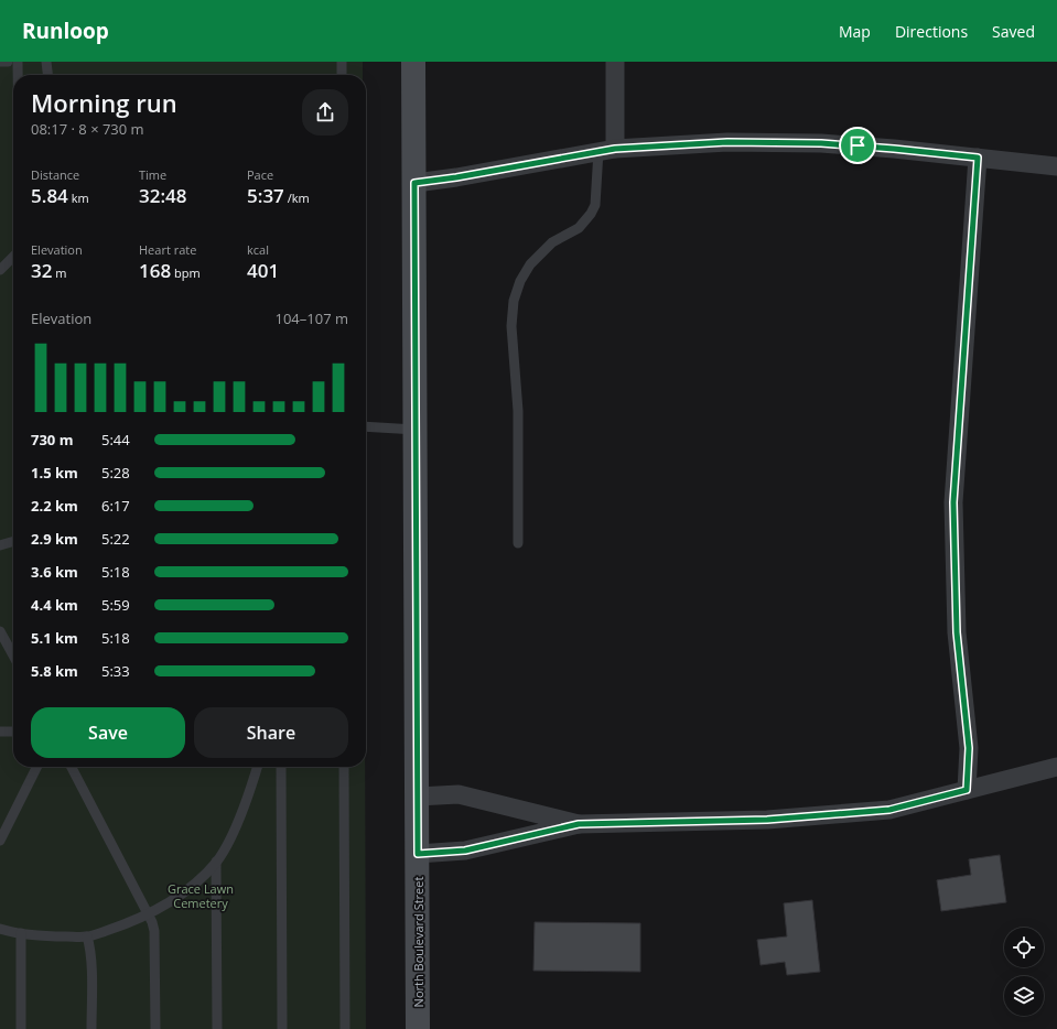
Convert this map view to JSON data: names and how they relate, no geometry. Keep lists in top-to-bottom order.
{
  "streets": {
    "main road": ["North Boulevard Street"]
  },
  "parks": ["Grace Lawn Cemetery"],
  "page": {
    "header": "Runloop",
    "nav": ["Map", "Directions", "Saved"],
    "heading": ["Morning run", "08:17 · 8 × 730 m"],
    "stats": [
      ["Distance", "5.84 km"],
      ["Time", "32:48"],
      ["Pace", "5:37 /km"],
      ["Elevation", "32 m"],
      ["Heart rate", "168 bpm"],
      ["kcal", "401"]
    ],
    "chart": ["Elevation", "104–107 m"],
    "list": [
      {
        "name": "730 m",
        "note": "5:44"
      },
      {
        "name": "1.5 km",
        "note": "5:28"
      },
      {
        "name": "2.2 km",
        "note": "6:17"
      },
      {
        "name": "2.9 km",
        "note": "5:22"
      },
      {
        "name": "3.6 km",
        "note": "5:18"
      },
      {
        "name": "4.4 km",
        "note": "5:59"
      },
      {
        "name": "5.1 km",
        "note": "5:18"
      },
      {
        "name": "5.8 km",
        "note": "5:33"
      }
    ],
    "buttons": ["Save", "Share"]
  }
}
